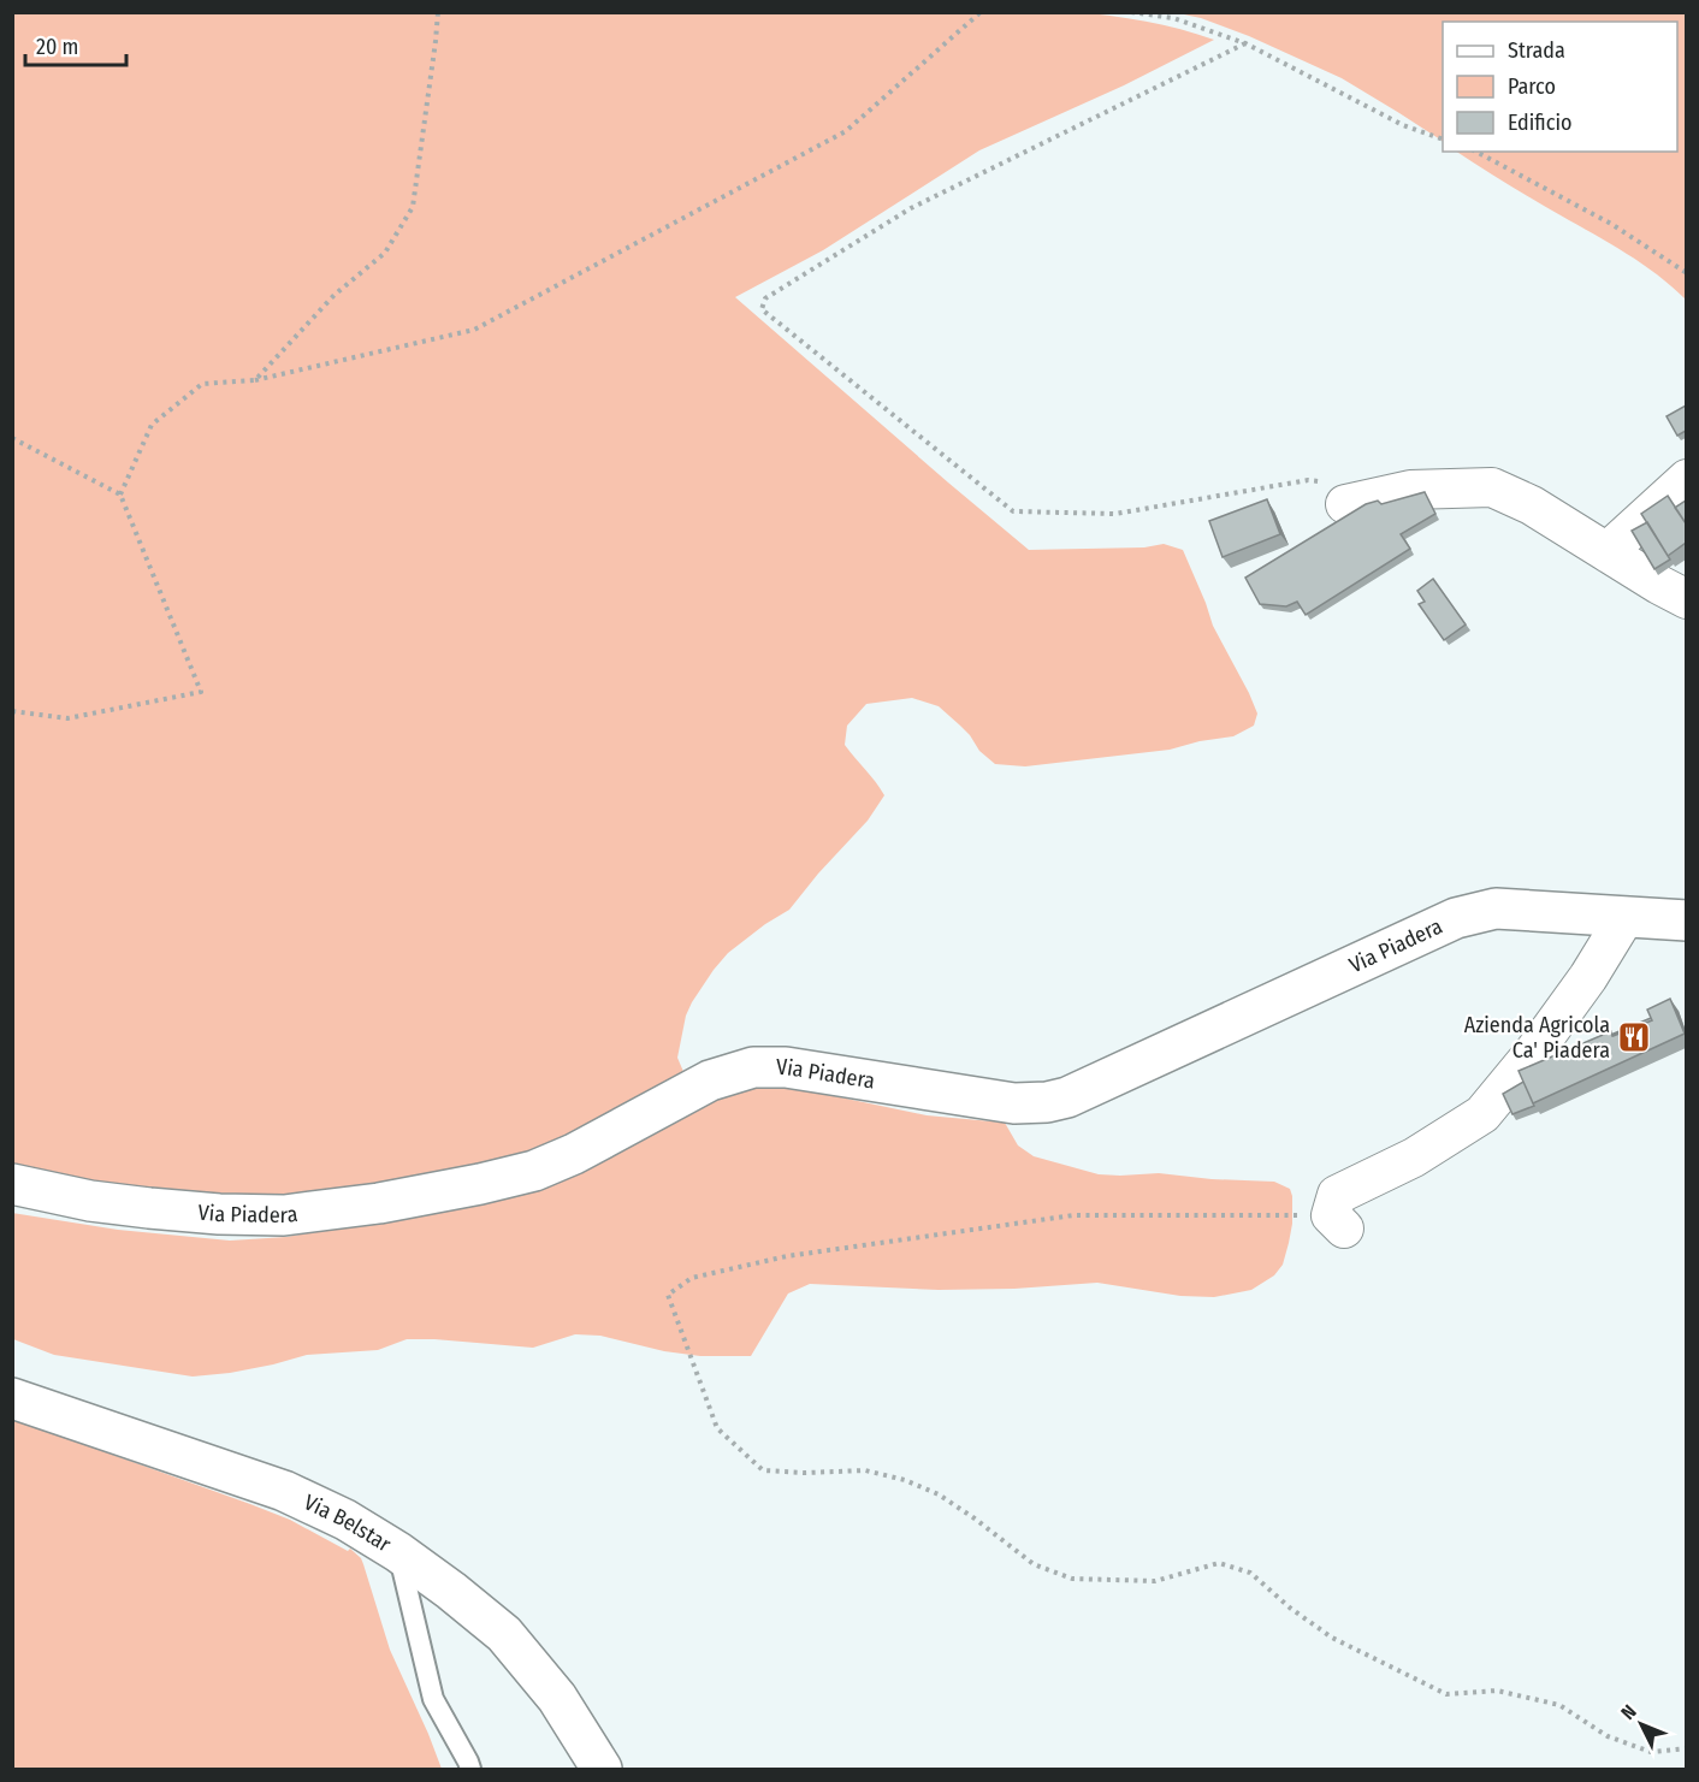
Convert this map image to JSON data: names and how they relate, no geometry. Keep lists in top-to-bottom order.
{
  "streets": {
    "street": ["Via Piadera", "Via Belstar"]
  },
  "places": {
    "restaurant": ["Azienda Agricola Ca' Piadera"]
  },
  "legend": ["Strada", "Parco", "Edificio"],
  "scale_bar": "20 m",
  "north": "top left"
}
